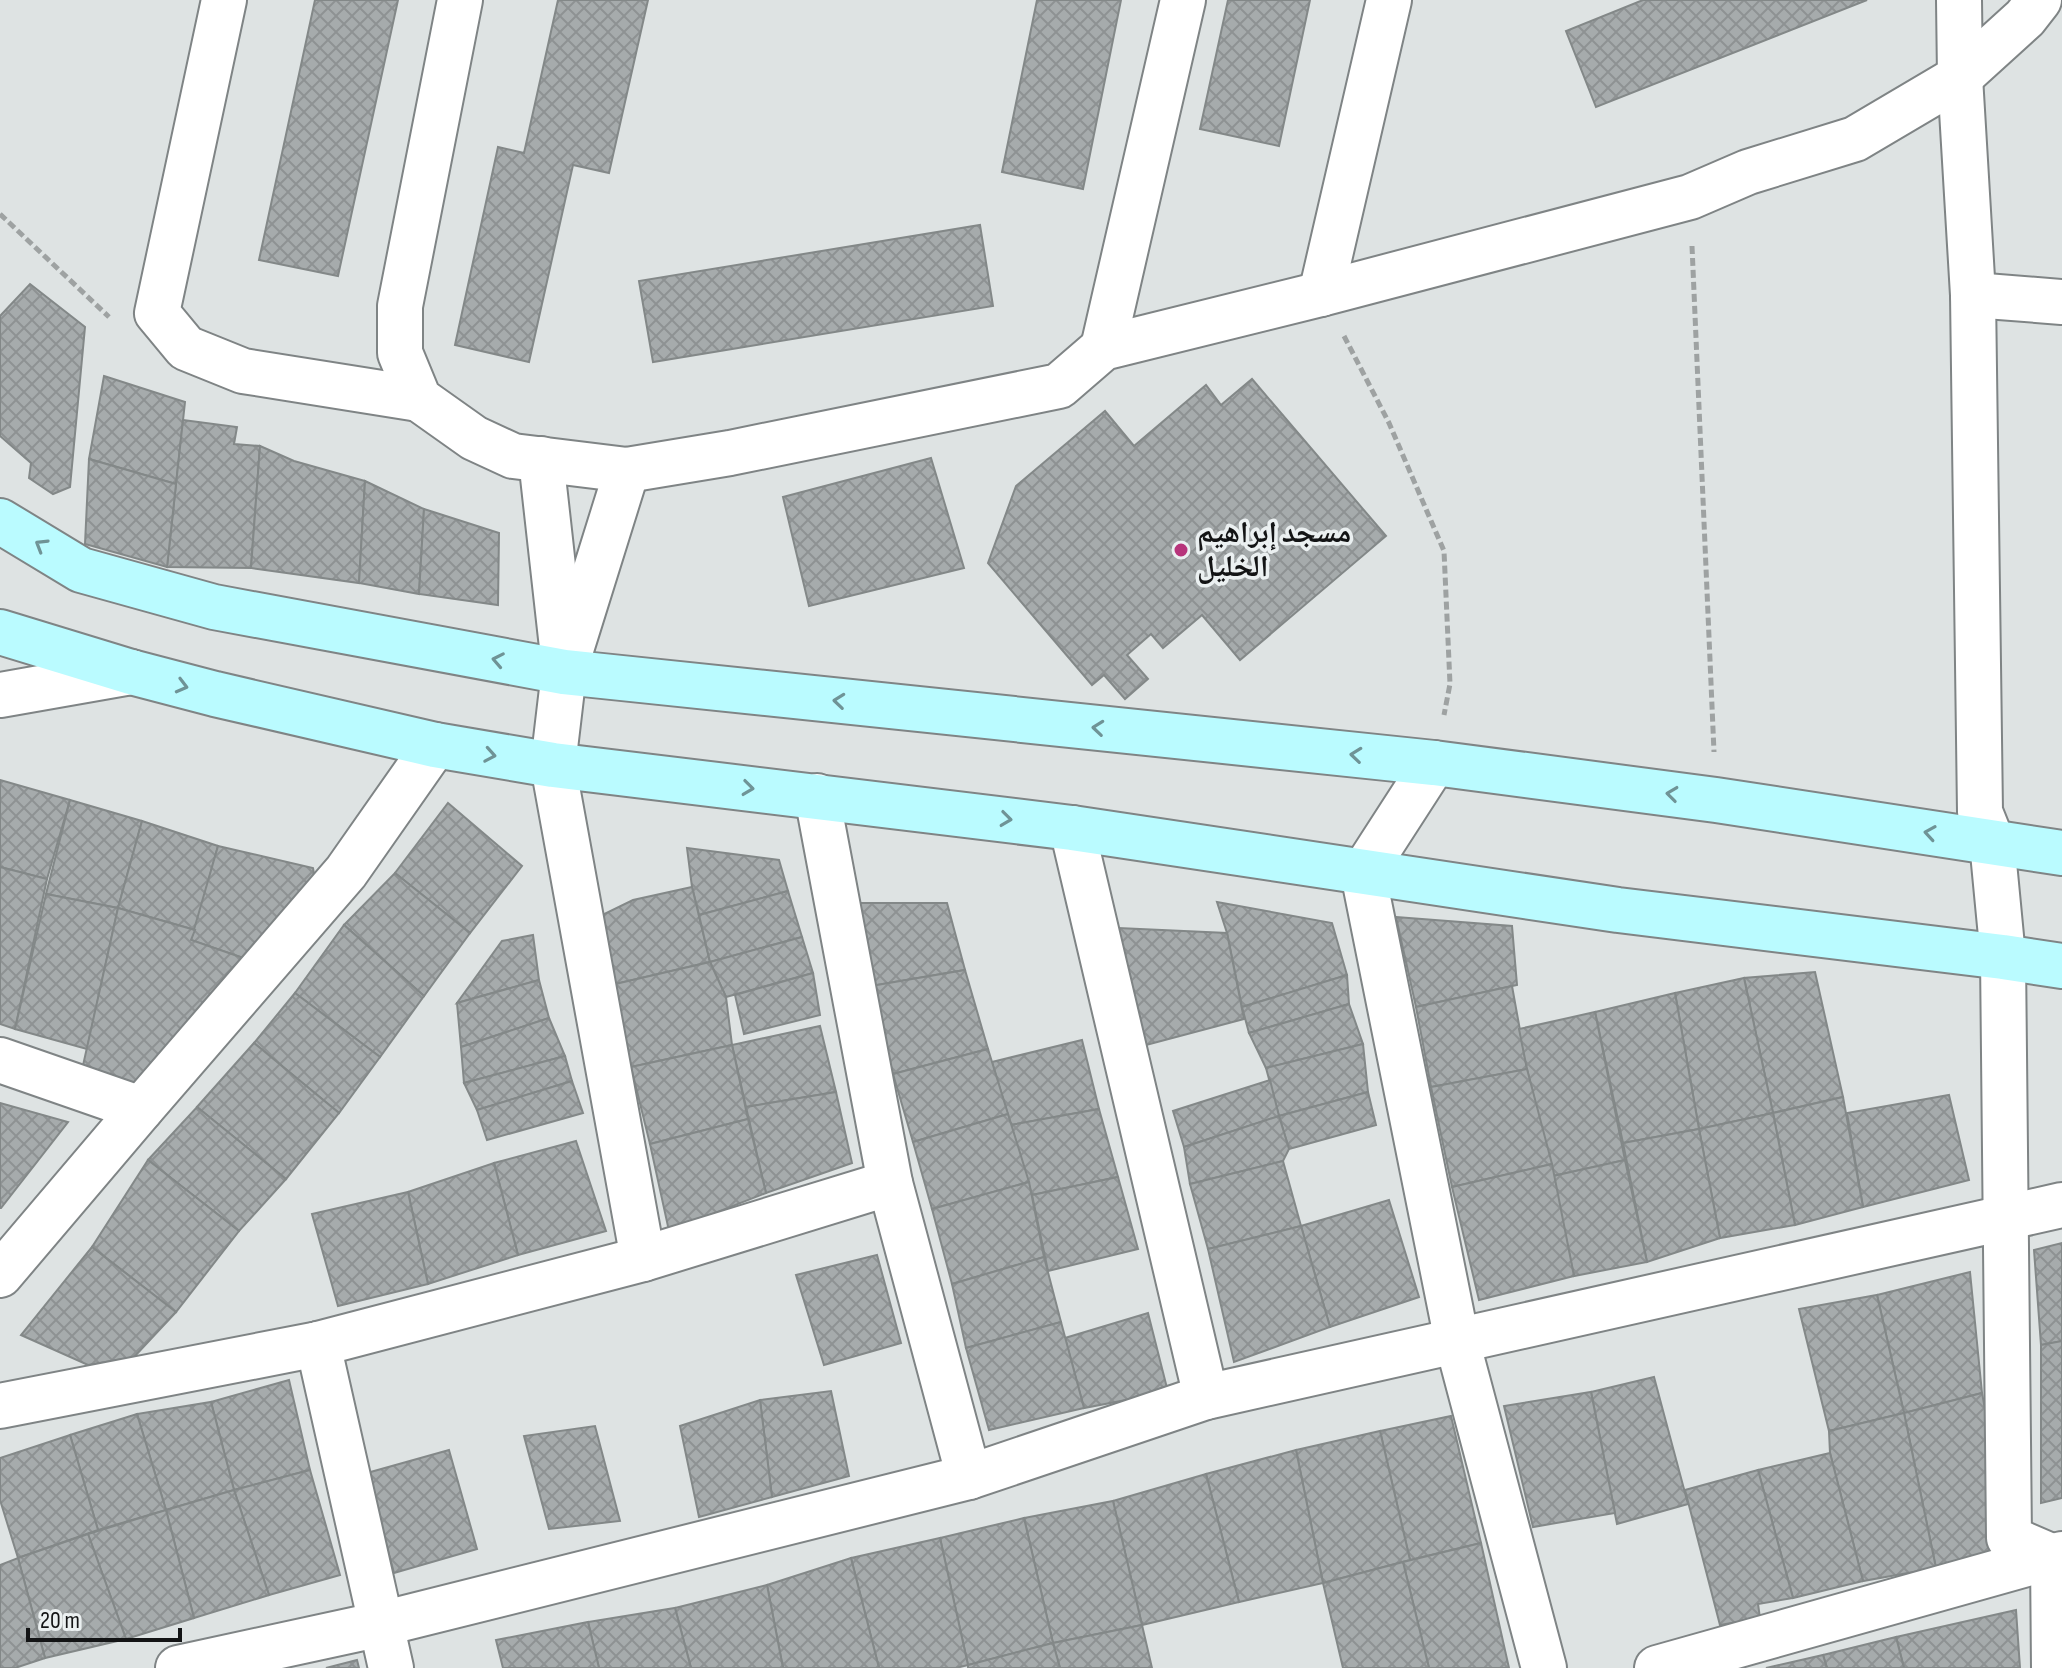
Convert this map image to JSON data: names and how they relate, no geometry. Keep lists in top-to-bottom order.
{
  "places": ["مسجد إبراهيم الخليل"],
  "scale_bar": "20 m"
}
